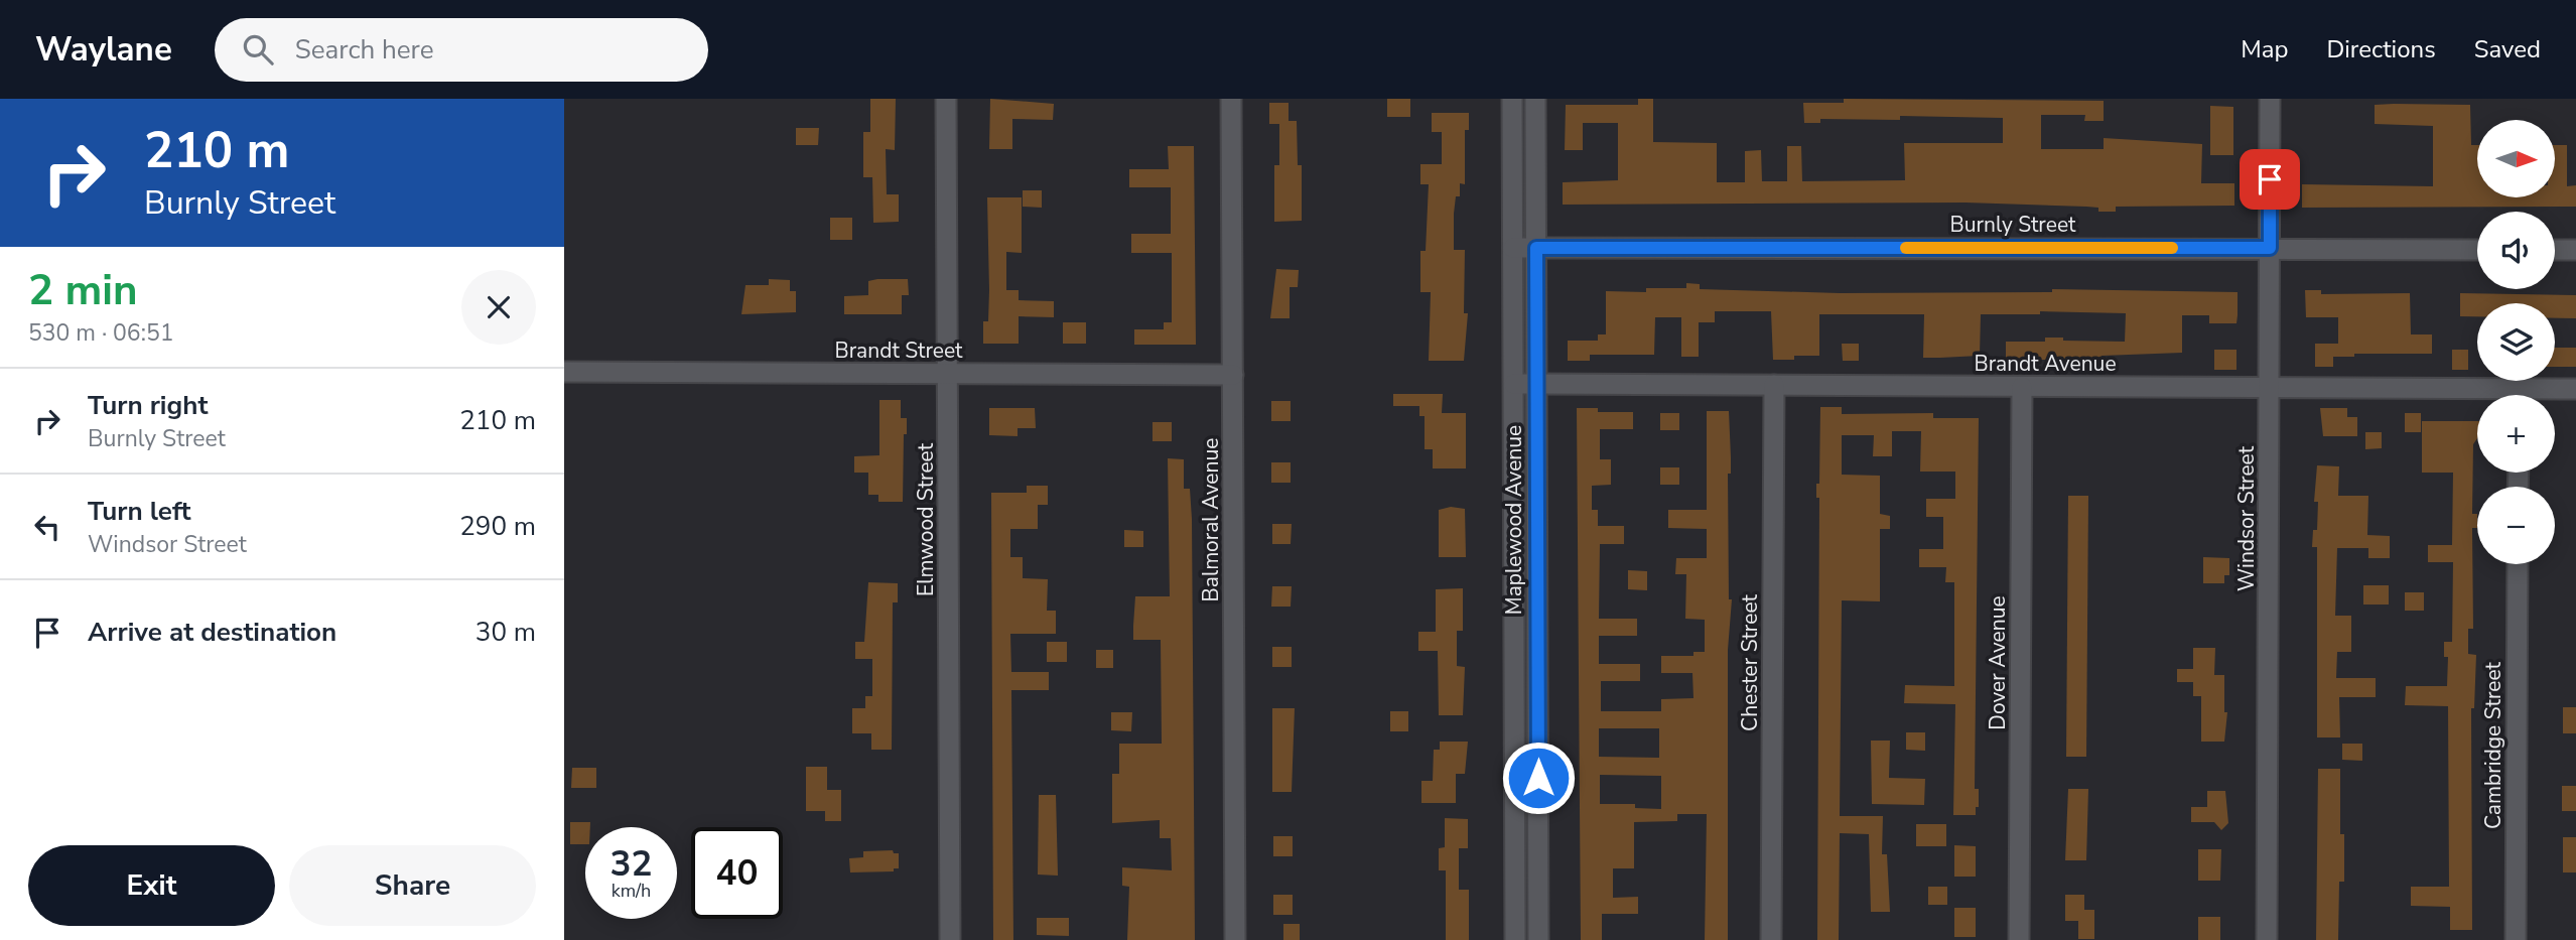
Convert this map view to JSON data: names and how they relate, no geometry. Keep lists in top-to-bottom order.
{
  "streets": {
    "street": [
      "Burnly Street",
      "Brandt Street",
      "Brandt Avenue",
      "Windsor Street",
      "Elmwood Street",
      "Balmoral Avenue",
      "Maplewood Avenue",
      "Chester Street",
      "Dover Avenue",
      "Cambridge Street"
    ]
  },
  "crossings": [
    ["Burnly Street", "Windsor Street"],
    ["Burnly Street", "Maplewood Avenue"],
    ["Brandt Street", "Elmwood Street"],
    ["Brandt Street", "Balmoral Avenue"],
    ["Brandt Avenue", "Windsor Street"],
    ["Brandt Avenue", "Maplewood Avenue"],
    ["Brandt Avenue", "Chester Street"],
    ["Brandt Avenue", "Dover Avenue"]
  ],
  "north": "right",
  "page": {
    "header": "Waylane",
    "search": "Search here",
    "nav": ["Map", "Directions", "Saved"],
    "turn": ["210 m", "Burnly Street"],
    "map_buttons": ["+", "−"],
    "heading": ["2 min", "530 m · 06:51"],
    "list": [
      {
        "name": "Turn right",
        "note": "Burnly Street",
        "value": "210 m"
      },
      {
        "name": "Turn left",
        "note": "Windsor Street",
        "value": "290 m"
      },
      {
        "name": "Arrive at destination",
        "value": "30 m"
      }
    ],
    "speed": "32 km/h",
    "limit": "40",
    "buttons": ["Exit", "Share"]
  }
}
